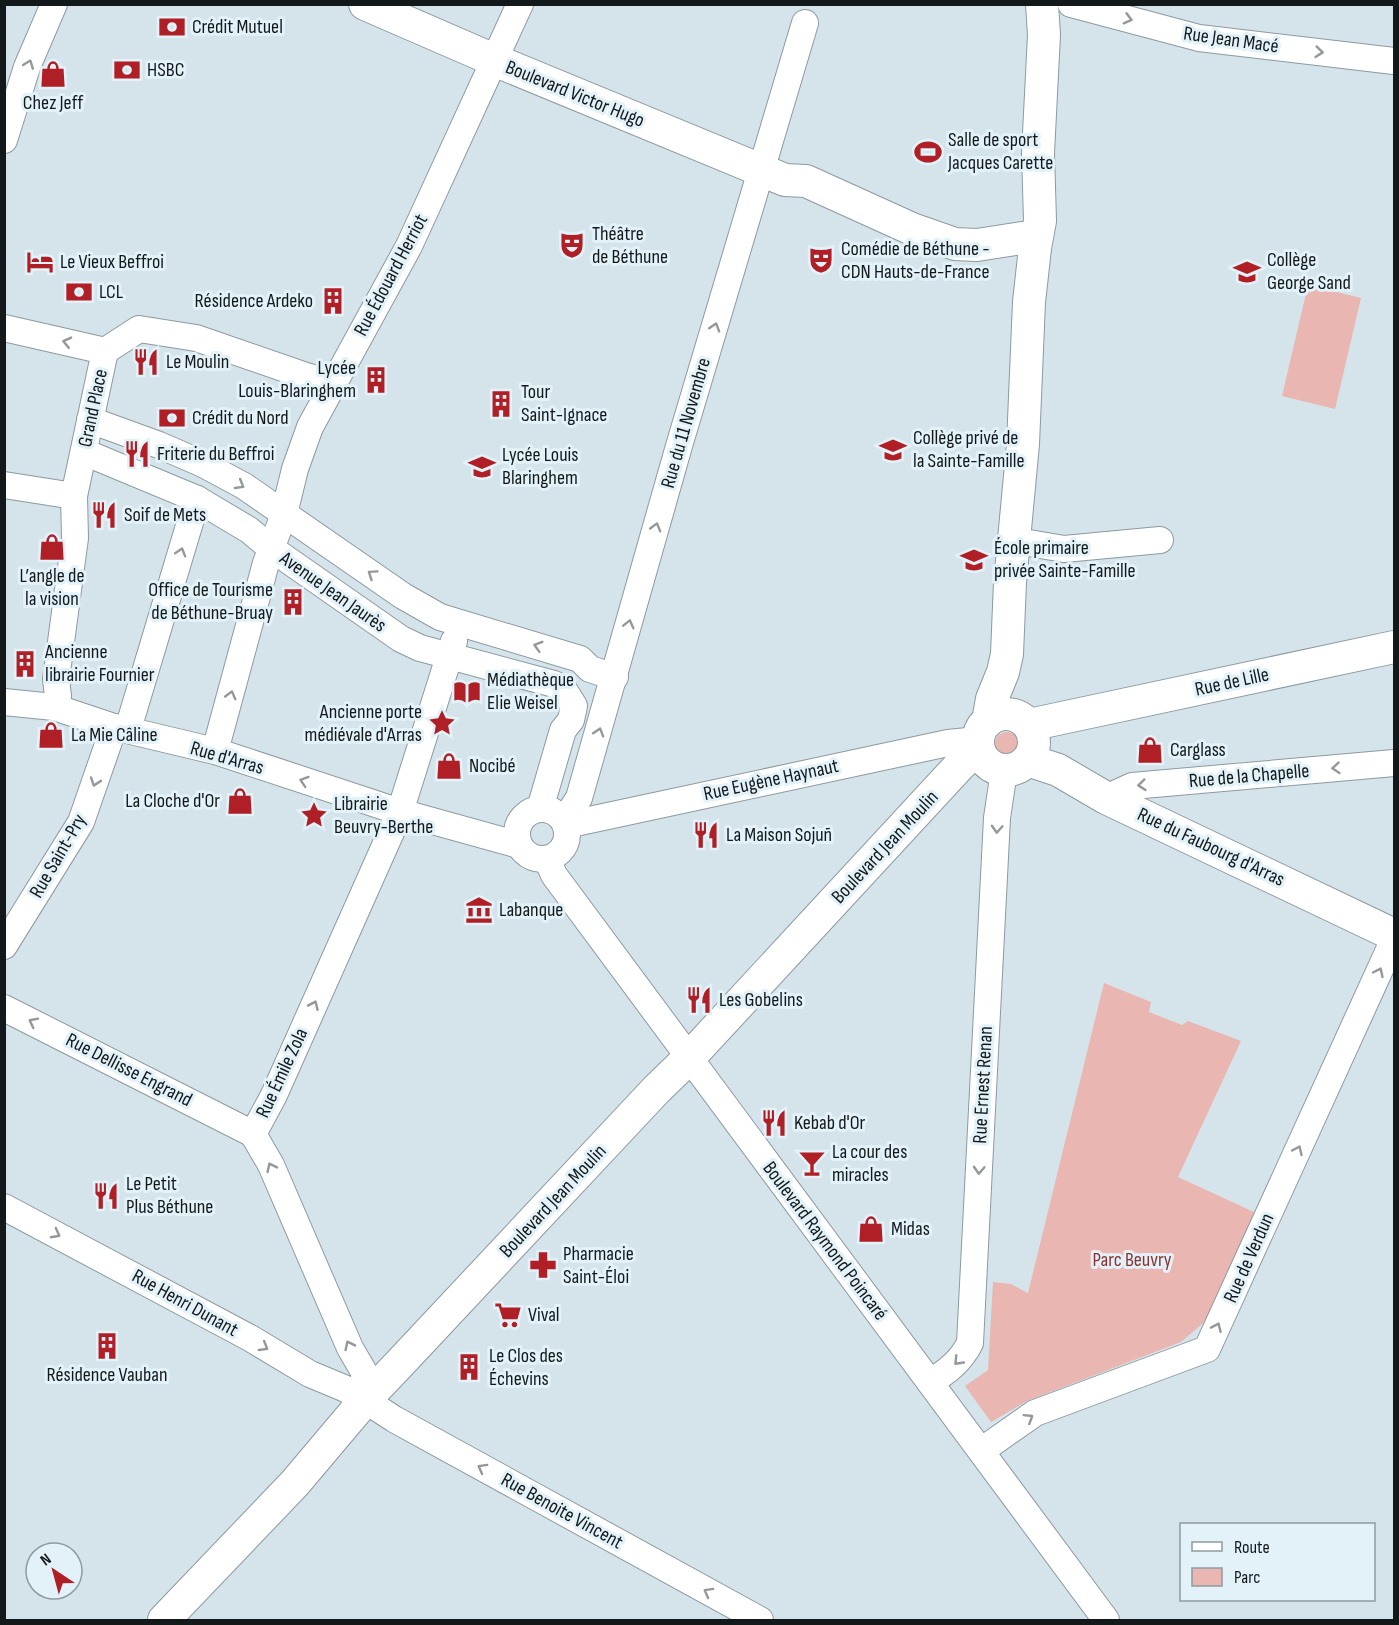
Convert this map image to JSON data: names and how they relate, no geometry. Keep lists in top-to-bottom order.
{
  "streets": {
    "main road": [
      "Boulevard Victor Hugo",
      "Rue de Lille",
      "Boulevard Jean Moulin",
      "Rue du Faubourg d'Arras"
    ],
    "street": [
      "Rue Jean Macé",
      "Rue Édouard Herriot",
      "Grand Place",
      "Rue du 11 Novembre",
      "Avenue Jean Jaurès",
      "Rue d'Arras",
      "Rue de la Chapelle",
      "Rue Eugène Haynaut",
      "Rue Saint-Pry",
      "Rue Dellisse Engrand",
      "Rue Émile Zola",
      "Rue Ernest Renan",
      "Boulevard Raymond Poincaré",
      "Rue de Verdun",
      "Rue Henri Dunant",
      "Rue Benoite Vincent"
    ]
  },
  "crossings": [
    ["Boulevard Victor Hugo", "Rue Édouard Herriot"],
    ["Boulevard Victor Hugo", "Rue du 11 Novembre"],
    ["Rue Édouard Herriot", "Avenue Jean Jaurès"],
    ["Rue Édouard Herriot", "Rue d'Arras"],
    ["Grand Place", "Avenue Jean Jaurès"],
    ["Grand Place", "Rue d'Arras"],
    ["Rue du 11 Novembre", "Avenue Jean Jaurès"],
    ["Rue du 11 Novembre", "Rue d'Arras"],
    ["Rue du 11 Novembre", "Rue Eugène Haynaut"],
    ["Rue du 11 Novembre", "Boulevard Raymond Poincaré"],
    ["Avenue Jean Jaurès", "Rue d'Arras"],
    ["Avenue Jean Jaurès", "Rue Eugène Haynaut"],
    ["Avenue Jean Jaurès", "Rue Saint-Pry"],
    ["Avenue Jean Jaurès", "Rue Émile Zola"],
    ["Avenue Jean Jaurès", "Boulevard Raymond Poincaré"],
    ["Rue de Lille", "Rue Eugène Haynaut"],
    ["Rue de Lille", "Boulevard Jean Moulin"],
    ["Rue de Lille", "Rue du Faubourg d'Arras"],
    ["Rue de Lille", "Rue Ernest Renan"],
    ["Rue d'Arras", "Rue Eugène Haynaut"],
    ["Rue d'Arras", "Rue Saint-Pry"],
    ["Rue d'Arras", "Rue Émile Zola"],
    ["Rue d'Arras", "Boulevard Raymond Poincaré"],
    ["Rue de la Chapelle", "Rue du Faubourg d'Arras"],
    ["Rue Eugène Haynaut", "Boulevard Jean Moulin"],
    ["Rue Eugène Haynaut", "Rue du Faubourg d'Arras"],
    ["Rue Eugène Haynaut", "Rue Ernest Renan"],
    ["Rue Eugène Haynaut", "Boulevard Raymond Poincaré"],
    ["Boulevard Jean Moulin", "Rue du Faubourg d'Arras"],
    ["Boulevard Jean Moulin", "Rue Émile Zola"],
    ["Boulevard Jean Moulin", "Rue Ernest Renan"],
    ["Boulevard Jean Moulin", "Boulevard Raymond Poincaré"],
    ["Boulevard Jean Moulin", "Rue Henri Dunant"],
    ["Boulevard Jean Moulin", "Rue Benoite Vincent"],
    ["Rue du Faubourg d'Arras", "Rue Ernest Renan"],
    ["Rue du Faubourg d'Arras", "Rue de Verdun"],
    ["Rue Dellisse Engrand", "Rue Émile Zola"],
    ["Rue Émile Zola", "Rue Henri Dunant"],
    ["Rue Émile Zola", "Rue Benoite Vincent"],
    ["Rue Ernest Renan", "Boulevard Raymond Poincaré"],
    ["Boulevard Raymond Poincaré", "Rue de Verdun"],
    ["Rue Henri Dunant", "Rue Benoite Vincent"]
  ],
  "one_way": [
    "Rue Jean Macé",
    "Rue du 11 Novembre",
    "Rue d'Arras",
    "Rue de la Chapelle",
    "Rue Dellisse Engrand",
    "Rue Émile Zola",
    "Rue Ernest Renan",
    "Rue de Verdun",
    "Rue Henri Dunant",
    "Rue Benoite Vincent"
  ],
  "parks": ["Parc Beuvry"],
  "places": {
    "bank": [
      "Crédit Mutuel",
      "HSBC",
      "LCL",
      "Crédit du Nord"
    ],
    "shop": [
      "Chez Jeff",
      "L’angle de la vision",
      "La Mie Câline",
      "Carglass",
      "Nocibé",
      "La Cloche d'Or",
      "Midas"
    ],
    "sports": ["Salle de sport Jacques Carette"],
    "theatre": ["Théâtre de Béthune", "Comédie de Béthune - CDN Hauts-de-France"],
    "hotel": ["Le Vieux Beffroi"],
    "school or university": [
      "Collège George Sand",
      "Collège privé de la Sainte-Famille",
      "Lycée Louis Blaringhem",
      "École primaire privée Sainte-Famille"
    ],
    "building": [
      "Résidence Ardeko",
      "Lycée Louis-Blaringhem",
      "Tour Saint-Ignace",
      "Office de Tourisme de Béthune-Bruay",
      "Ancienne librairie Fournier",
      "Résidence Vauban",
      "Le Clos des Échevins"
    ],
    "restaurant": [
      "Le Moulin",
      "Friterie du Beffroi",
      "Soif de Mets",
      "La Maison Sojuñ",
      "Les Gobelins",
      "Kebab d'Or",
      "Le Petit Plus Béthune"
    ],
    "library": ["Médiathèque Elie Weisel"],
    "place": ["Ancienne porte médiévale d'Arras", "Librairie Beuvry-Berthe"],
    "museum": ["Labanque"],
    "bar": ["La cour des miracles"],
    "pharmacy": ["Pharmacie Saint-Éloi"],
    "supermarket": ["Vival"]
  },
  "legend": ["Route", "Parc"],
  "north": "top left"
}
